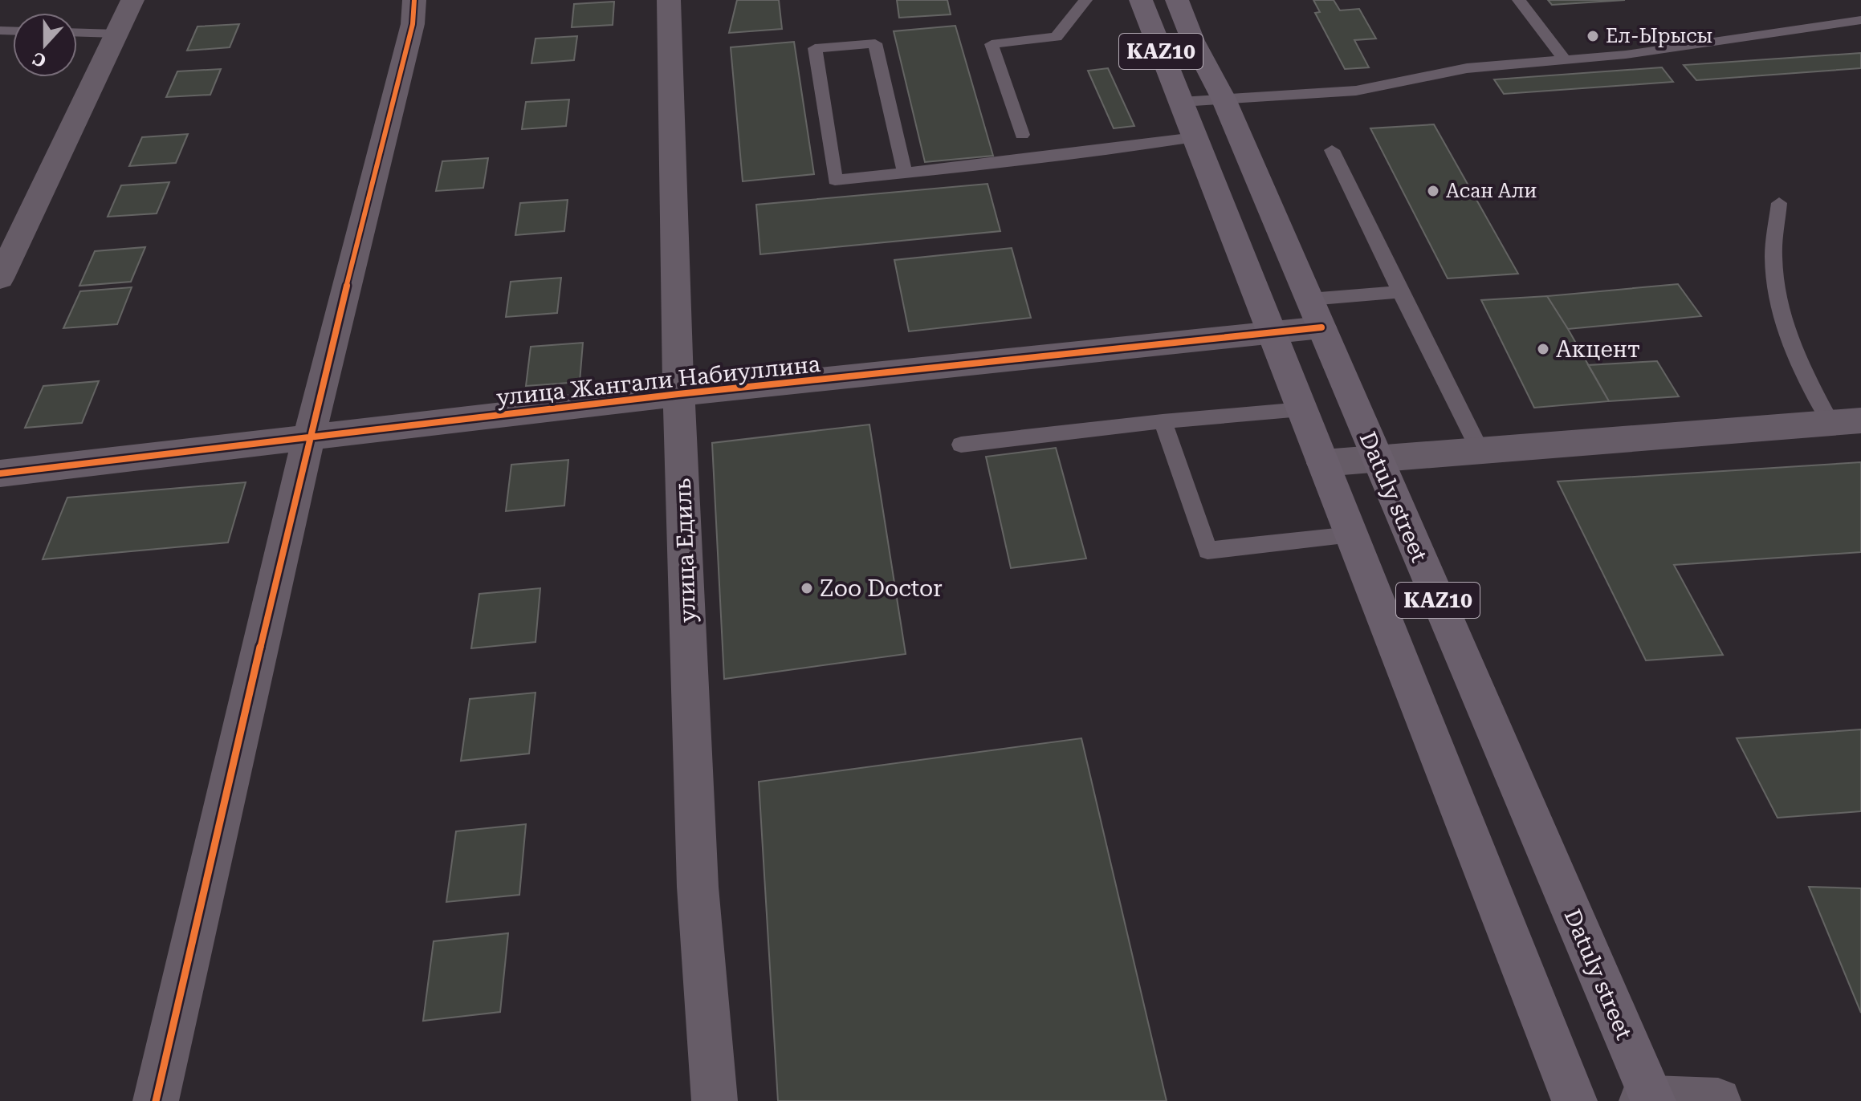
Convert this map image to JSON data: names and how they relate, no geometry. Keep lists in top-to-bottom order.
{
  "streets": {
    "highway": ["KAZ10", "Datuly street"],
    "street": ["улица Жангали Набиуллина", "улица Едиль"]
  },
  "crossings": [
    ["KAZ10", "улица Жангали Набиуллина"],
    ["улица Жангали Набиуллина", "Datuly street"],
    ["улица Жангали Набиуллина", "улица Едиль"]
  ],
  "places": [
    "Ел-Ырысы",
    "Асан Али",
    "Акцент",
    "Zoo Doctor"
  ],
  "north": "bottom"
}
